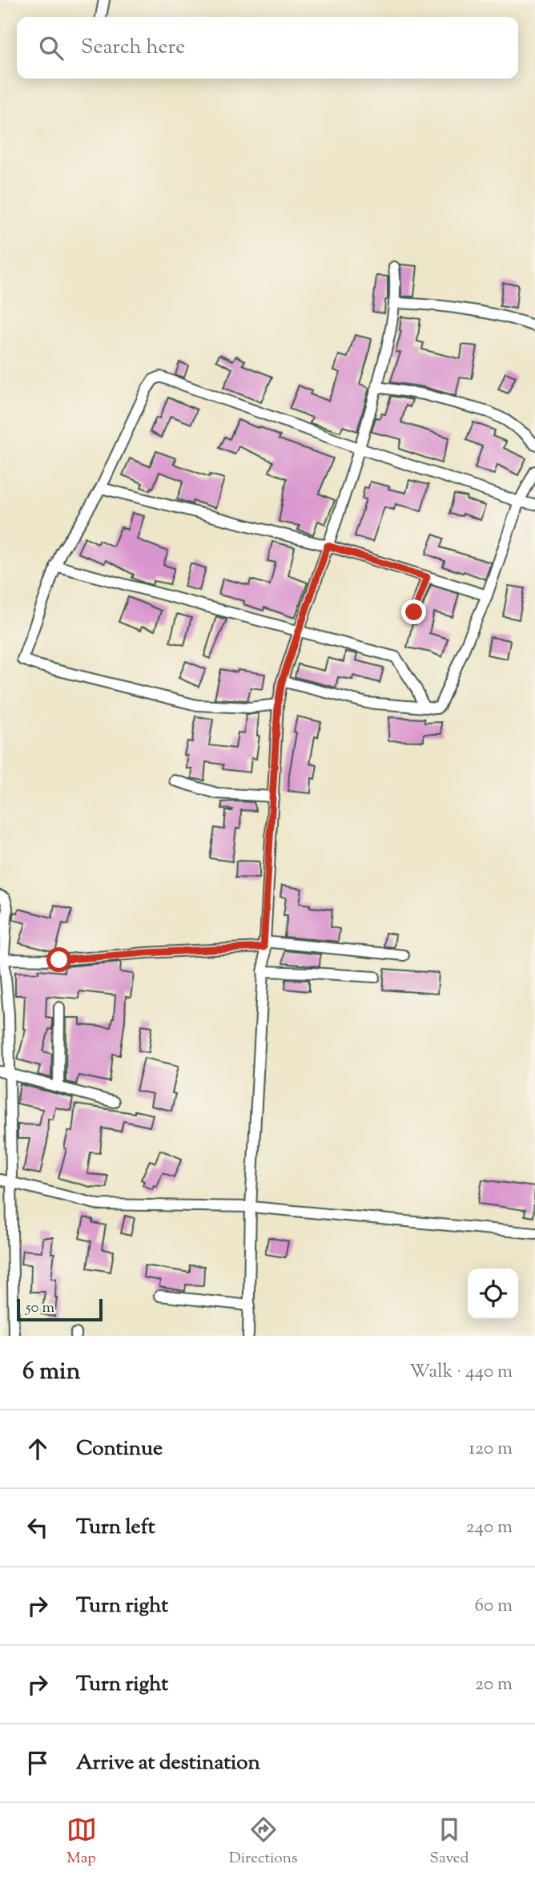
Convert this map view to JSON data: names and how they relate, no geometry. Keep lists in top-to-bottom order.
{
  "scale_bar": "50 m",
  "page": {
    "search": "Search here",
    "scale": "50 m",
    "heading": ["6 min", "Walk · 440 m"],
    "list": [
      ["Continue", "120 m"],
      ["Turn left", "240 m"],
      ["Turn right", "60 m"],
      ["Turn right", "20 m"],
      "Arrive at destination"
    ],
    "nav": ["Map", "Directions", "Saved"]
  }
}
